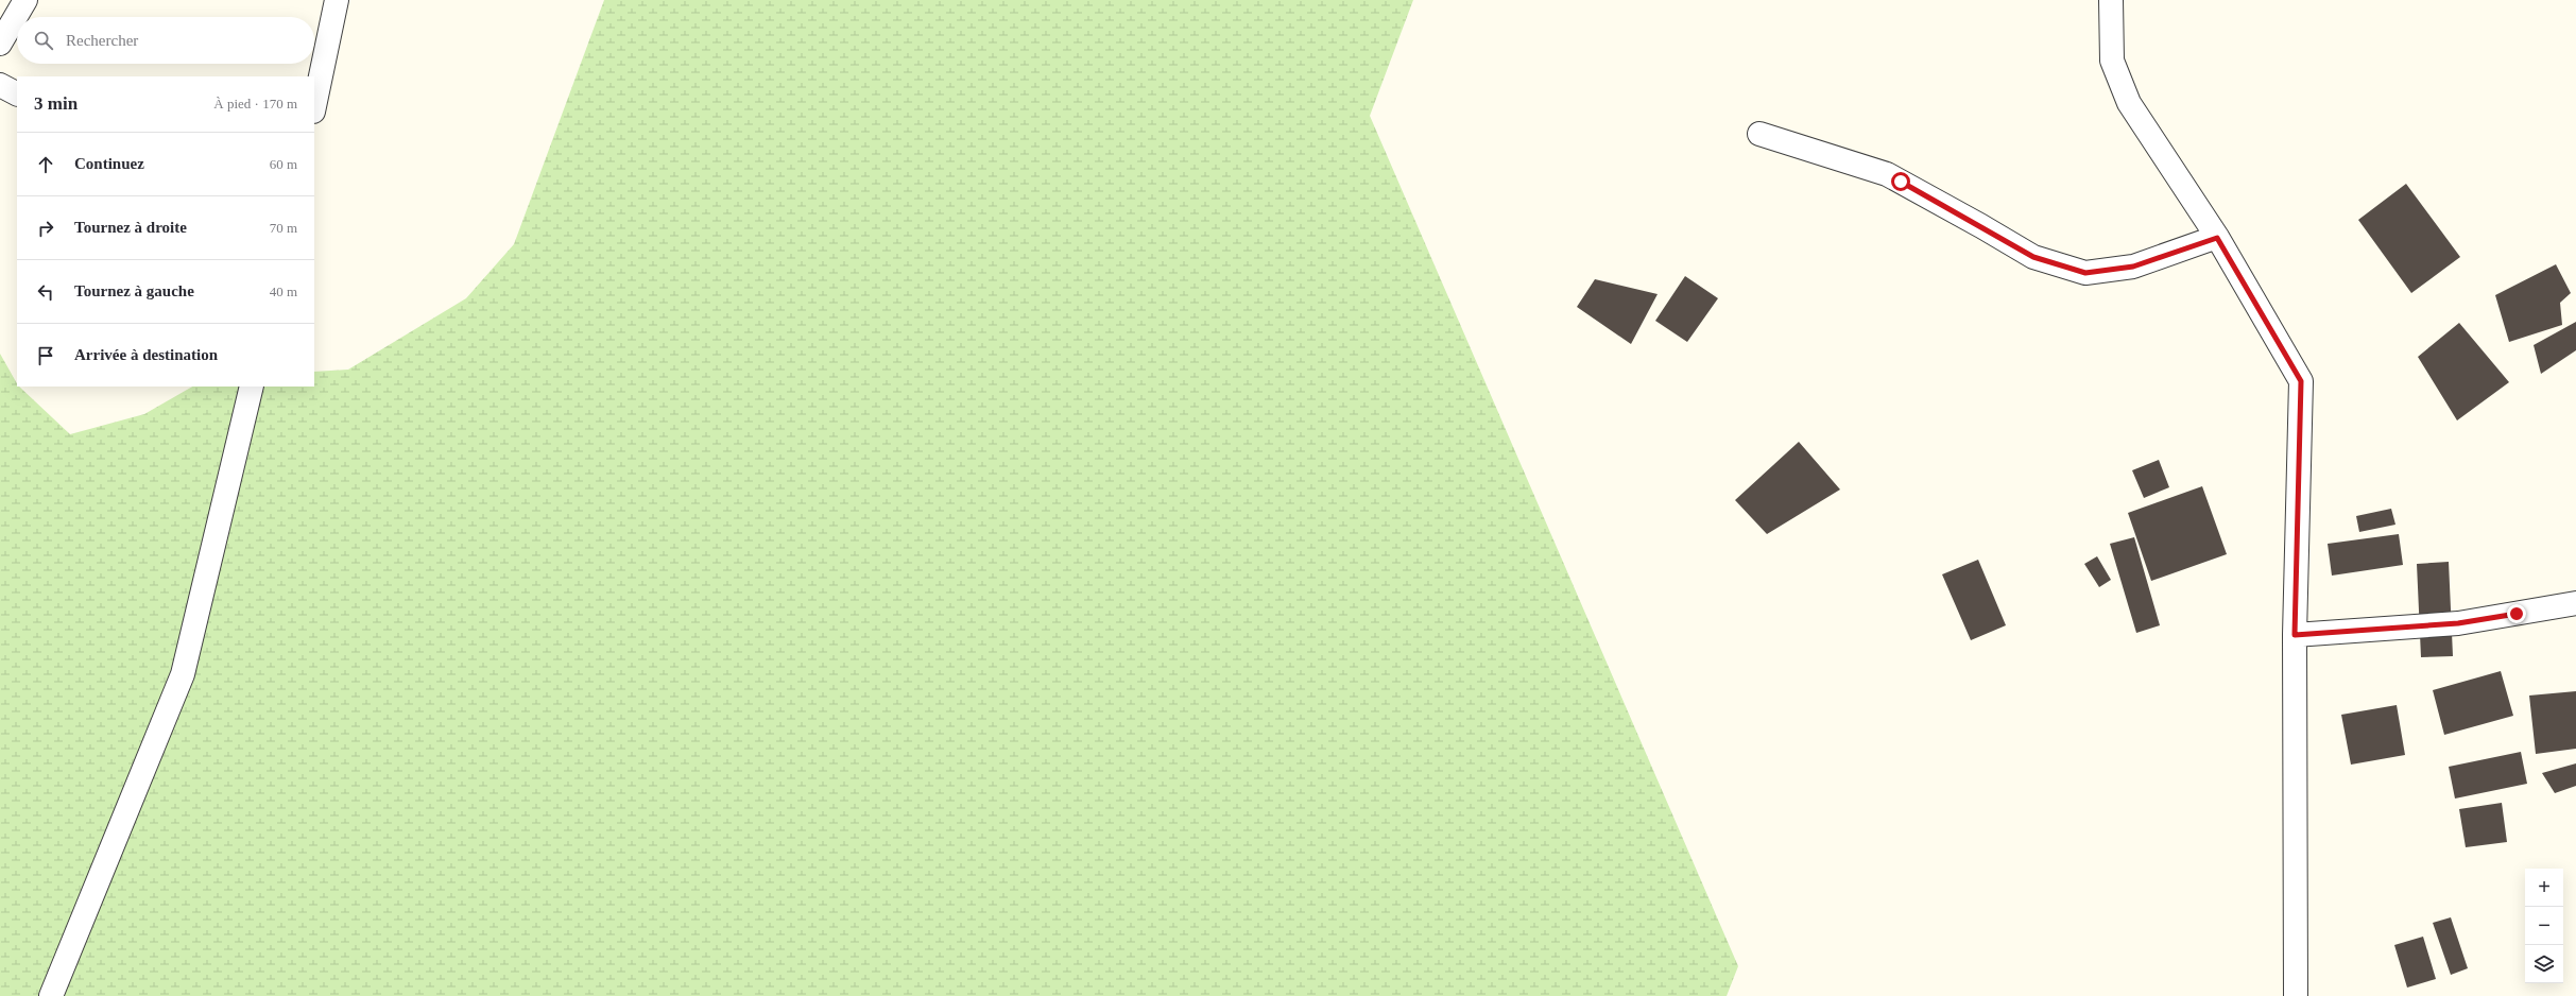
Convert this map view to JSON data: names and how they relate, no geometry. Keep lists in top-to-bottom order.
{
  "page": {
    "search": "Rechercher",
    "heading": ["3 min", "À pied · 170 m"],
    "list": [
      ["Continuez", "60 m"],
      ["Tournez à droite", "70 m"],
      ["Tournez à gauche", "40 m"],
      "Arrivée à destination"
    ],
    "map_buttons": ["+", "−"]
  }
}
